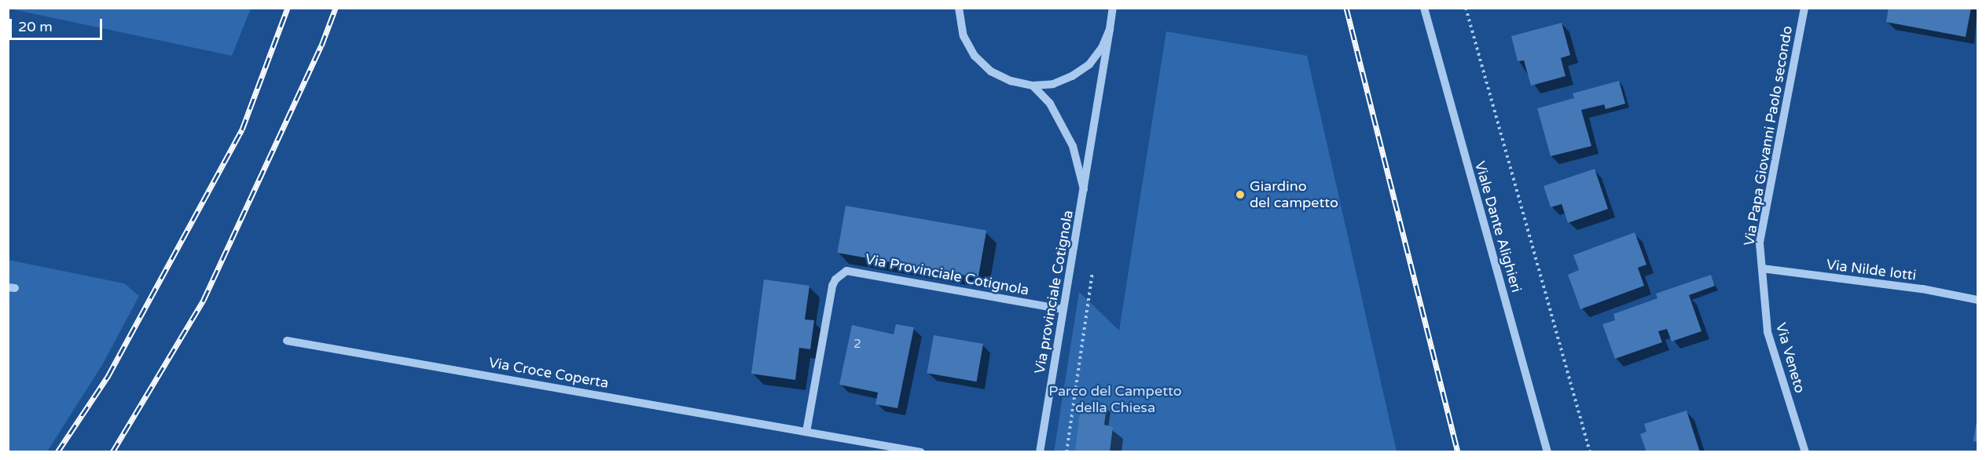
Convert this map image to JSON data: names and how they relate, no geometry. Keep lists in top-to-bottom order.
{
  "streets": {
    "street": [
      "Via Papa Giovanni Paolo secondo",
      "Viale Dante Alighieri",
      "Via Nilde Iotti",
      "Via Provinciale Cotignola",
      "Via provinciale Cotignola",
      "Via Veneto",
      "Via Croce Coperta"
    ]
  },
  "crossings": [
    ["Via Papa Giovanni Paolo secondo", "Via Nilde Iotti"],
    ["Via Papa Giovanni Paolo secondo", "Via Veneto"],
    ["Via Nilde Iotti", "Via Veneto"],
    ["Via Provinciale Cotignola", "Via provinciale Cotignola"],
    ["Via Provinciale Cotignola", "Via Croce Coperta"]
  ],
  "parks": ["Parco del Campetto della Chiesa"],
  "places": ["Giardino del campetto"],
  "house_numbers": ["2"],
  "scale_bar": "20 m"
}
